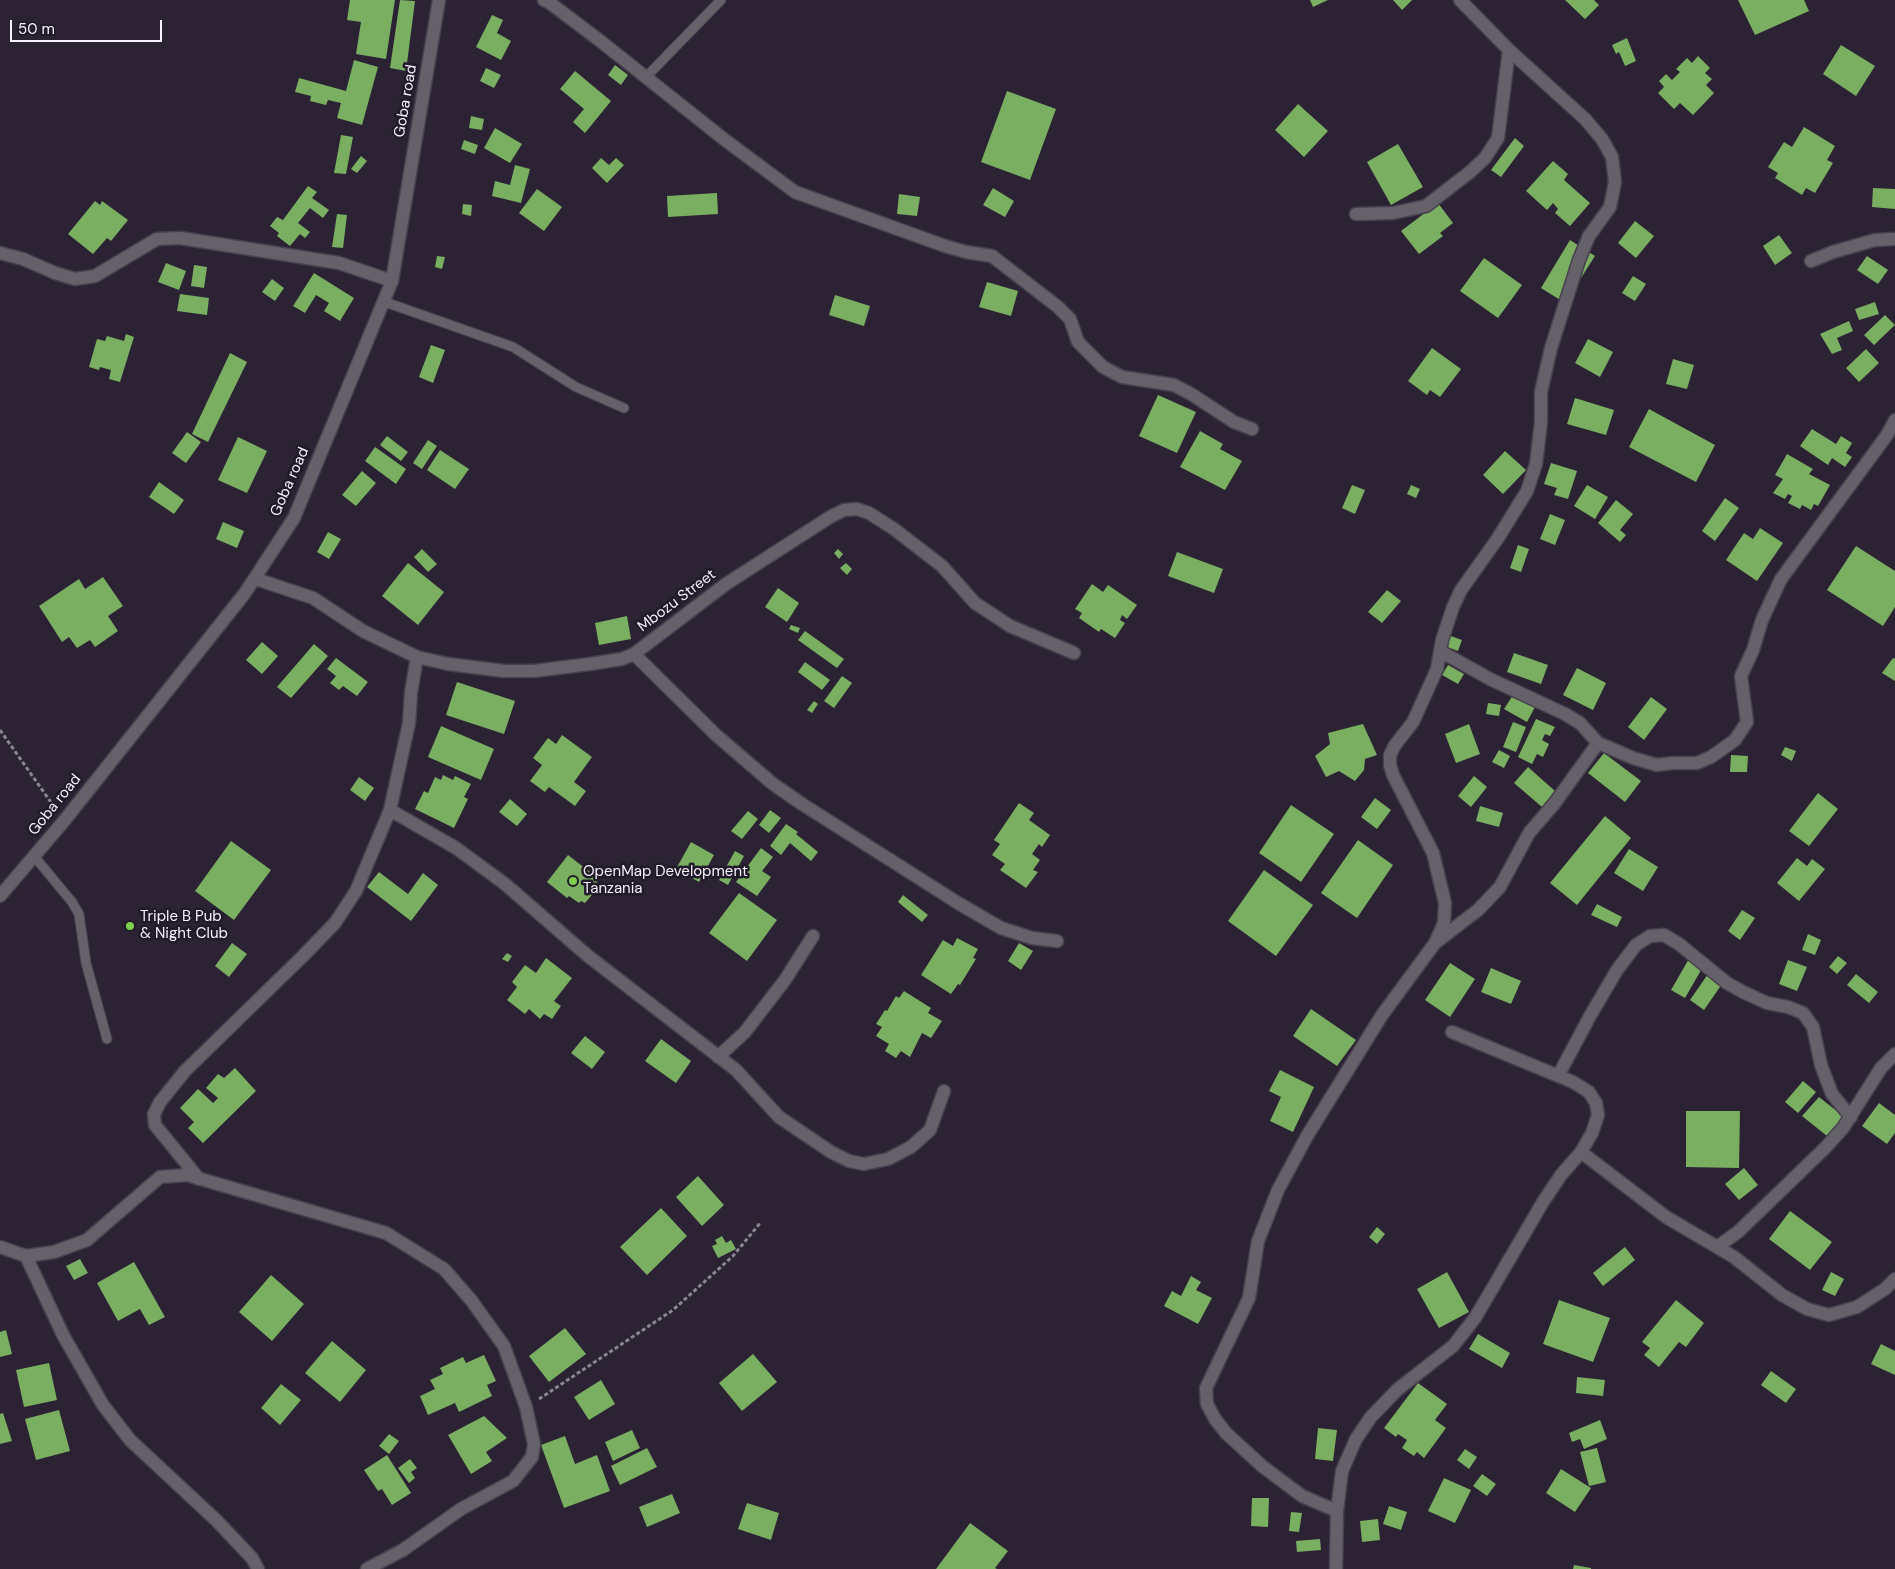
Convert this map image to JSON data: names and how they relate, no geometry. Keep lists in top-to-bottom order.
{
  "streets": {
    "street": ["Goba road", "Mbozu Street"]
  },
  "crossings": [
    ["Goba road", "Mbozu Street"]
  ],
  "places": ["OpenMap Development Tanzania", "Triple B Pub & Night Club"],
  "scale_bar": "50 m"
}
